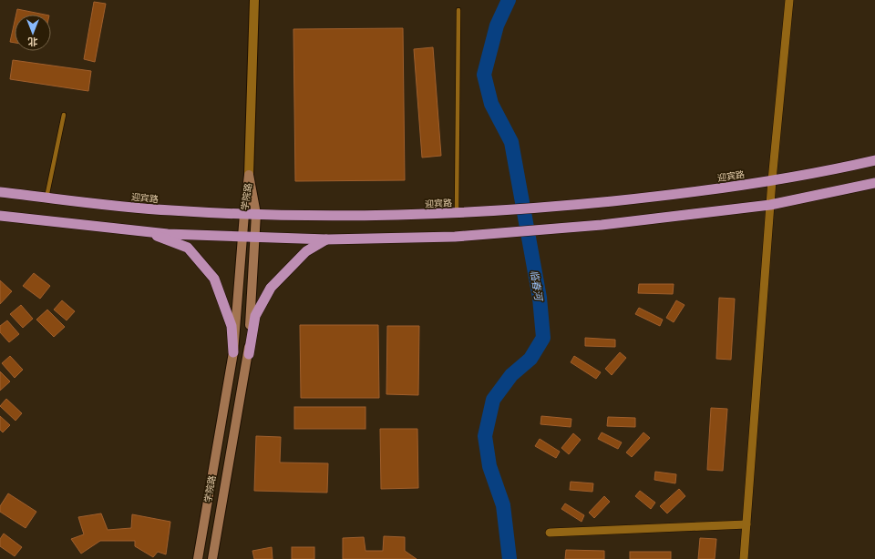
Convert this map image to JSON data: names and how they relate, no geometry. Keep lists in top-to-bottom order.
{
  "streets": {
    "highway": ["迎宾路"],
    "main road": ["学院路"]
  },
  "crossings": [
    ["迎宾路", "学院路"]
  ],
  "water": ["临春河"],
  "north": "bottom"
}
